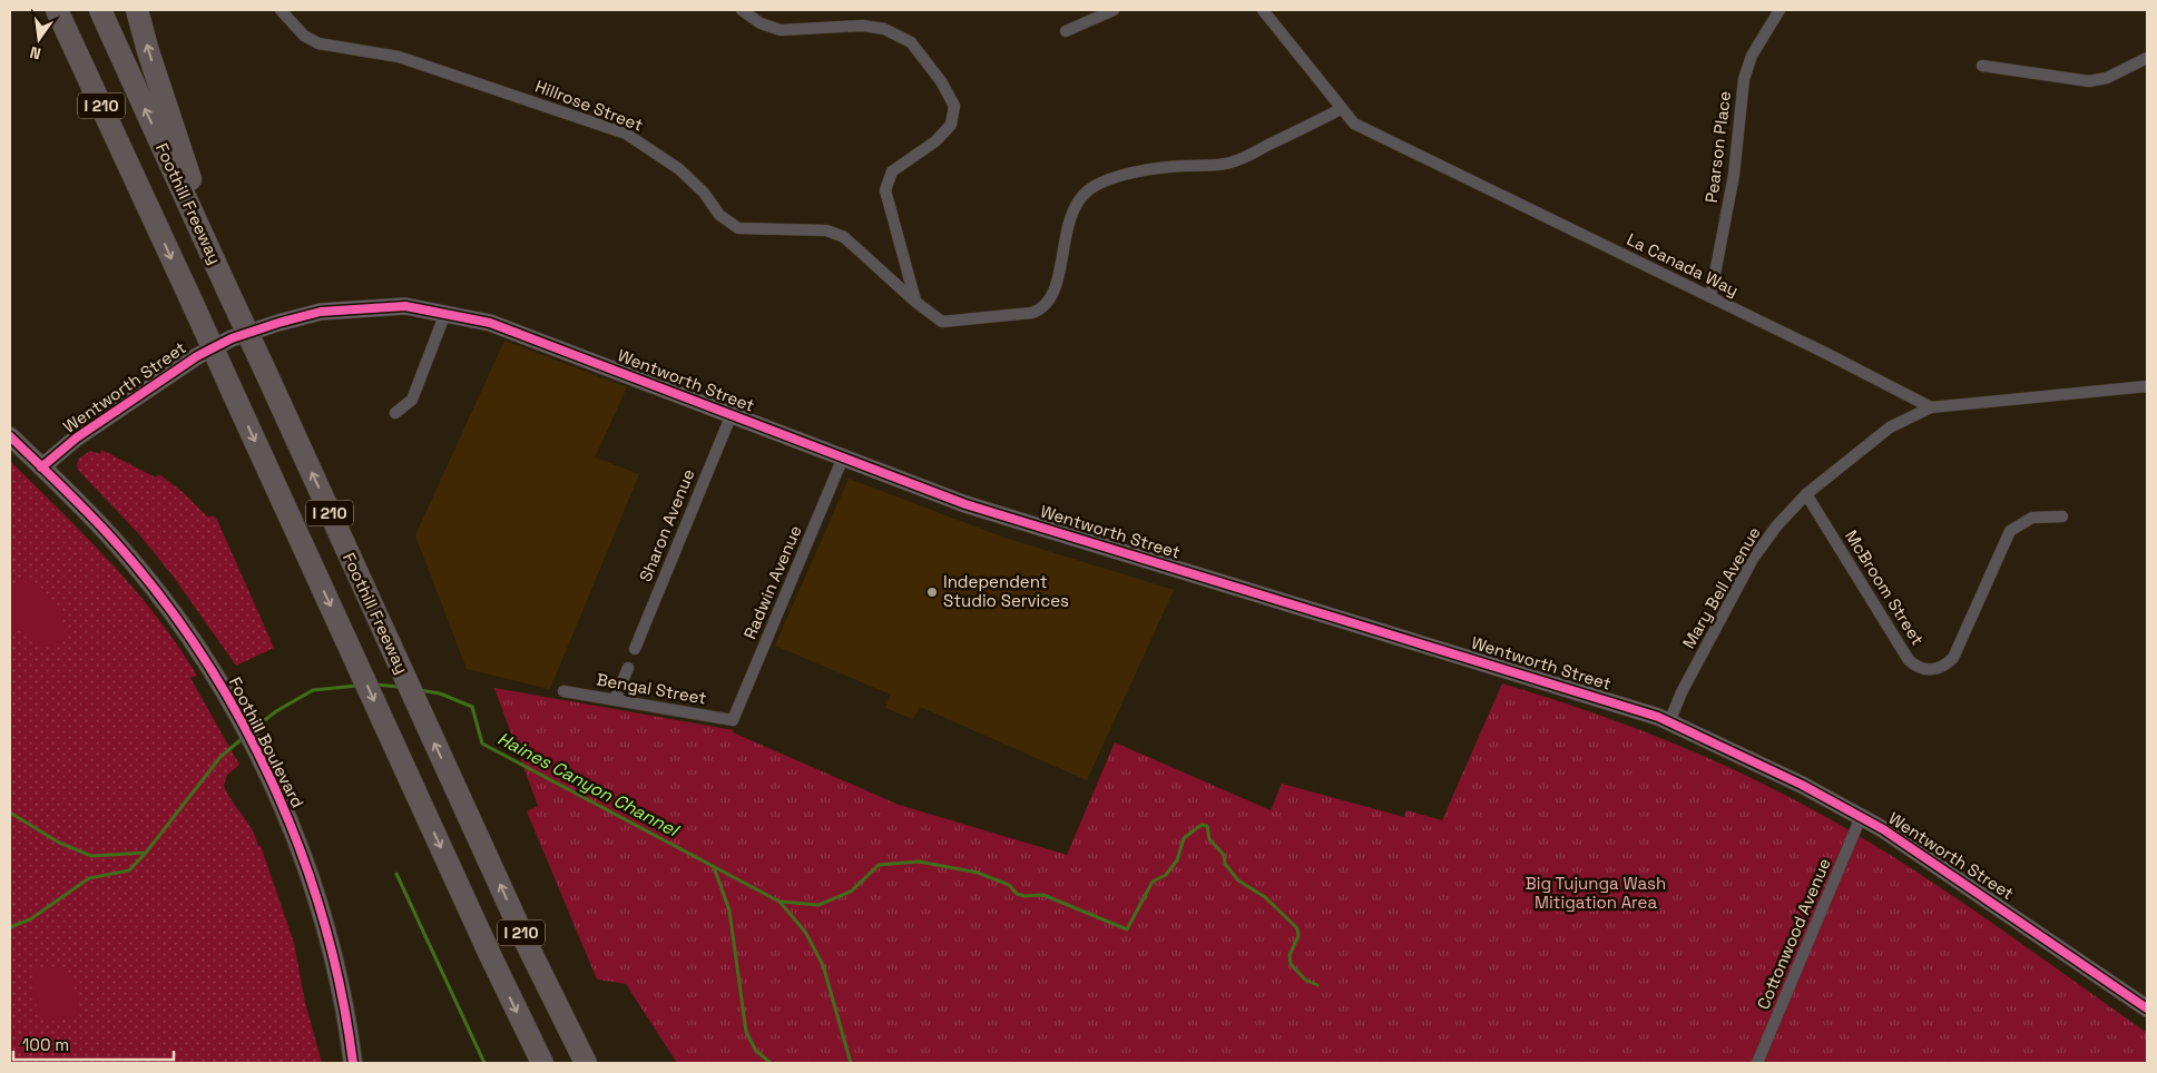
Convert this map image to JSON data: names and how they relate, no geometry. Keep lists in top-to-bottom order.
{
  "streets": {
    "highway": ["I 210", "Foothill Freeway"],
    "main road": ["Wentworth Street", "Foothill Boulevard"],
    "street": [
      "Hillrose Street",
      "Pearson Place",
      "La Canada Way",
      "Sharon Avenue",
      "Radwin Avenue",
      "Mary Bell Avenue",
      "McBroom Street",
      "Bengal Street",
      "Cottonwood Avenue"
    ]
  },
  "crossings": [
    ["Hillrose Street", "La Canada Way"],
    ["Pearson Place", "La Canada Way"],
    ["La Canada Way", "Mary Bell Avenue"],
    ["Wentworth Street", "Sharon Avenue"],
    ["Wentworth Street", "Radwin Avenue"],
    ["Wentworth Street", "Mary Bell Avenue"],
    ["Wentworth Street", "Foothill Boulevard"],
    ["Wentworth Street", "Cottonwood Avenue"],
    ["Radwin Avenue", "Bengal Street"],
    ["Mary Bell Avenue", "McBroom Street"]
  ],
  "water": ["Haines Canyon Channel"],
  "parks": ["Big Tujunga Wash Mitigation Area"],
  "places": ["Independent Studio Services"],
  "scale_bar": "100 m",
  "north": "bottom"
}
